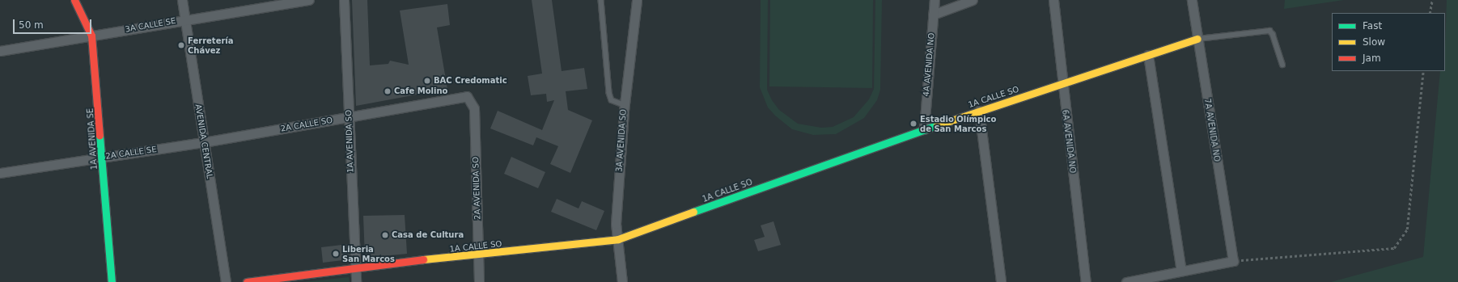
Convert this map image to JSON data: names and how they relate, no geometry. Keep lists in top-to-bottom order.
{
  "streets": {
    "street": [
      "3A CALLE SE",
      "4A AVENIDA NO",
      "1A CALLE SO",
      "2A CALLE SO",
      "7A AVENIDA NO",
      "1A AVENIDA SE",
      "3A AVENIDA SO",
      "AVENIDA CENTRAL",
      "1A AVENIDA SO",
      "6A AVENIDA NO",
      "2A CALLE SE",
      "2A AVENIDA SO"
    ]
  },
  "crossings": [
    ["3A CALLE SE", "1A AVENIDA SE"],
    ["3A CALLE SE", "AVENIDA CENTRAL"],
    ["4A AVENIDA NO", "1A CALLE SO"],
    ["1A CALLE SO", "7A AVENIDA NO"],
    ["1A CALLE SO", "3A AVENIDA SO"],
    ["1A CALLE SO", "1A AVENIDA SO"],
    ["1A CALLE SO", "6A AVENIDA NO"],
    ["1A CALLE SO", "2A AVENIDA SO"],
    ["2A CALLE SO", "AVENIDA CENTRAL"],
    ["2A CALLE SO", "1A AVENIDA SO"],
    ["2A CALLE SO", "2A CALLE SE"],
    ["2A CALLE SO", "2A AVENIDA SO"],
    ["1A AVENIDA SE", "2A CALLE SE"],
    ["AVENIDA CENTRAL", "2A CALLE SE"]
  ],
  "places": [
    "Ferretería Chávez",
    "BAC Credomatic",
    "Cafe Molino",
    "Estadio Olímpico de San Marcos",
    "Casa de Cultura",
    "Liberia San Marcos"
  ],
  "legend": ["Fast", "Slow", "Jam"],
  "scale_bar": "50 m"
}
